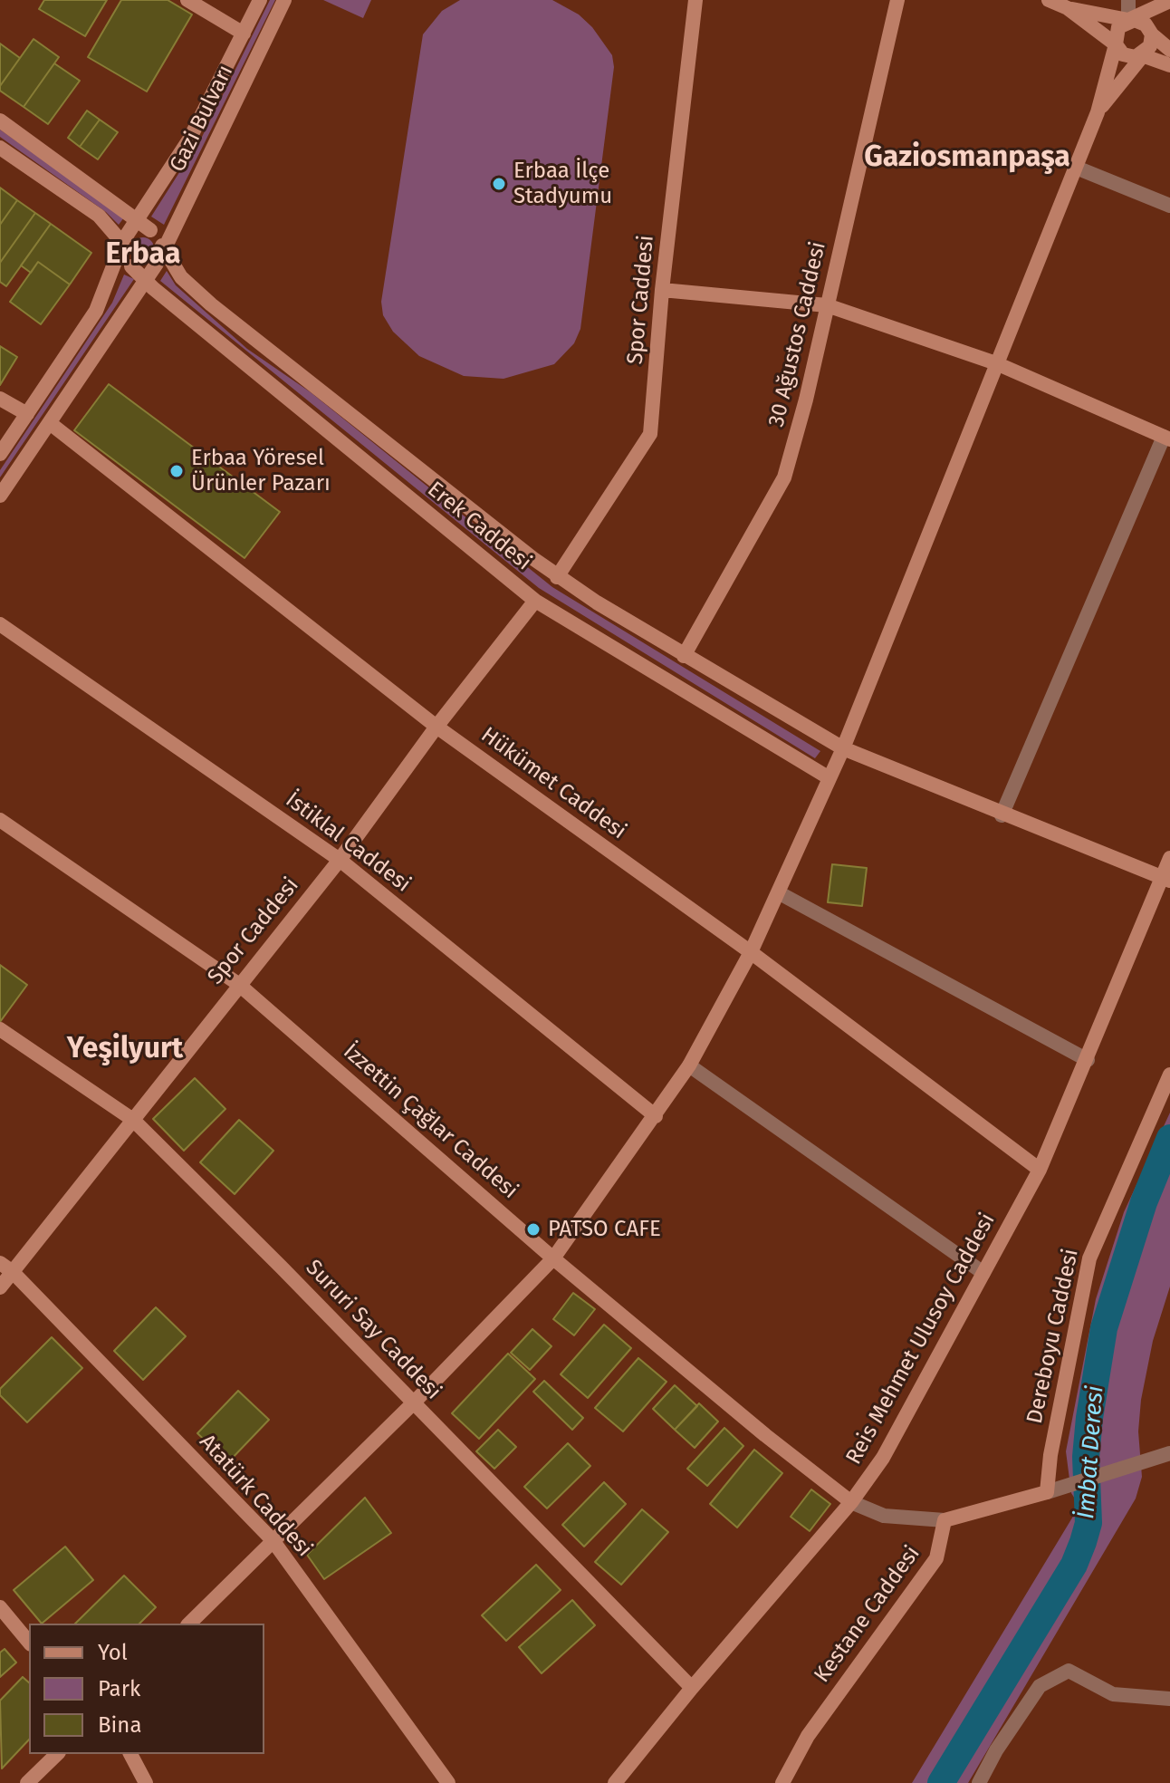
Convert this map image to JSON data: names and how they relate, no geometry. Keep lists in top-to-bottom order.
{
  "streets": {
    "street": [
      "Gazi Bulvarı",
      "Spor Caddesi",
      "30 Ağustos Caddesi",
      "Erek Caddesi",
      "Hükümet Caddesi",
      "İstiklal Caddesi",
      "İzzettin Çağlar Caddesi",
      "Sururi Say Caddesi",
      "Dereboyu Caddesi",
      "Reis Mehmet Ulusoy Caddesi",
      "Atatürk Caddesi",
      "Kestane Caddesi"
    ]
  },
  "crossings": [
    ["Gazi Bulvarı", "Erek Caddesi"],
    ["Gazi Bulvarı", "Hükümet Caddesi"],
    ["Spor Caddesi", "Erek Caddesi"],
    ["Spor Caddesi", "Hükümet Caddesi"],
    ["Spor Caddesi", "İstiklal Caddesi"],
    ["Spor Caddesi", "İzzettin Çağlar Caddesi"],
    ["Spor Caddesi", "Sururi Say Caddesi"],
    ["Spor Caddesi", "Atatürk Caddesi"],
    ["30 Ağustos Caddesi", "Erek Caddesi"],
    ["Erek Caddesi", "Reis Mehmet Ulusoy Caddesi"],
    ["Hükümet Caddesi", "Reis Mehmet Ulusoy Caddesi"],
    ["İzzettin Çağlar Caddesi", "Reis Mehmet Ulusoy Caddesi"],
    ["Sururi Say Caddesi", "Reis Mehmet Ulusoy Caddesi"]
  ],
  "districts": ["Gaziosmanpaşa", "Erbaa", "Yeşilyurt"],
  "water": ["İmbat Deresi"],
  "places": ["Erbaa İlçe Stadyumu", "Erbaa Yöresel Ürünler Pazarı", "PATSO CAFE"],
  "legend": ["Yol", "Park", "Bina"]
}
